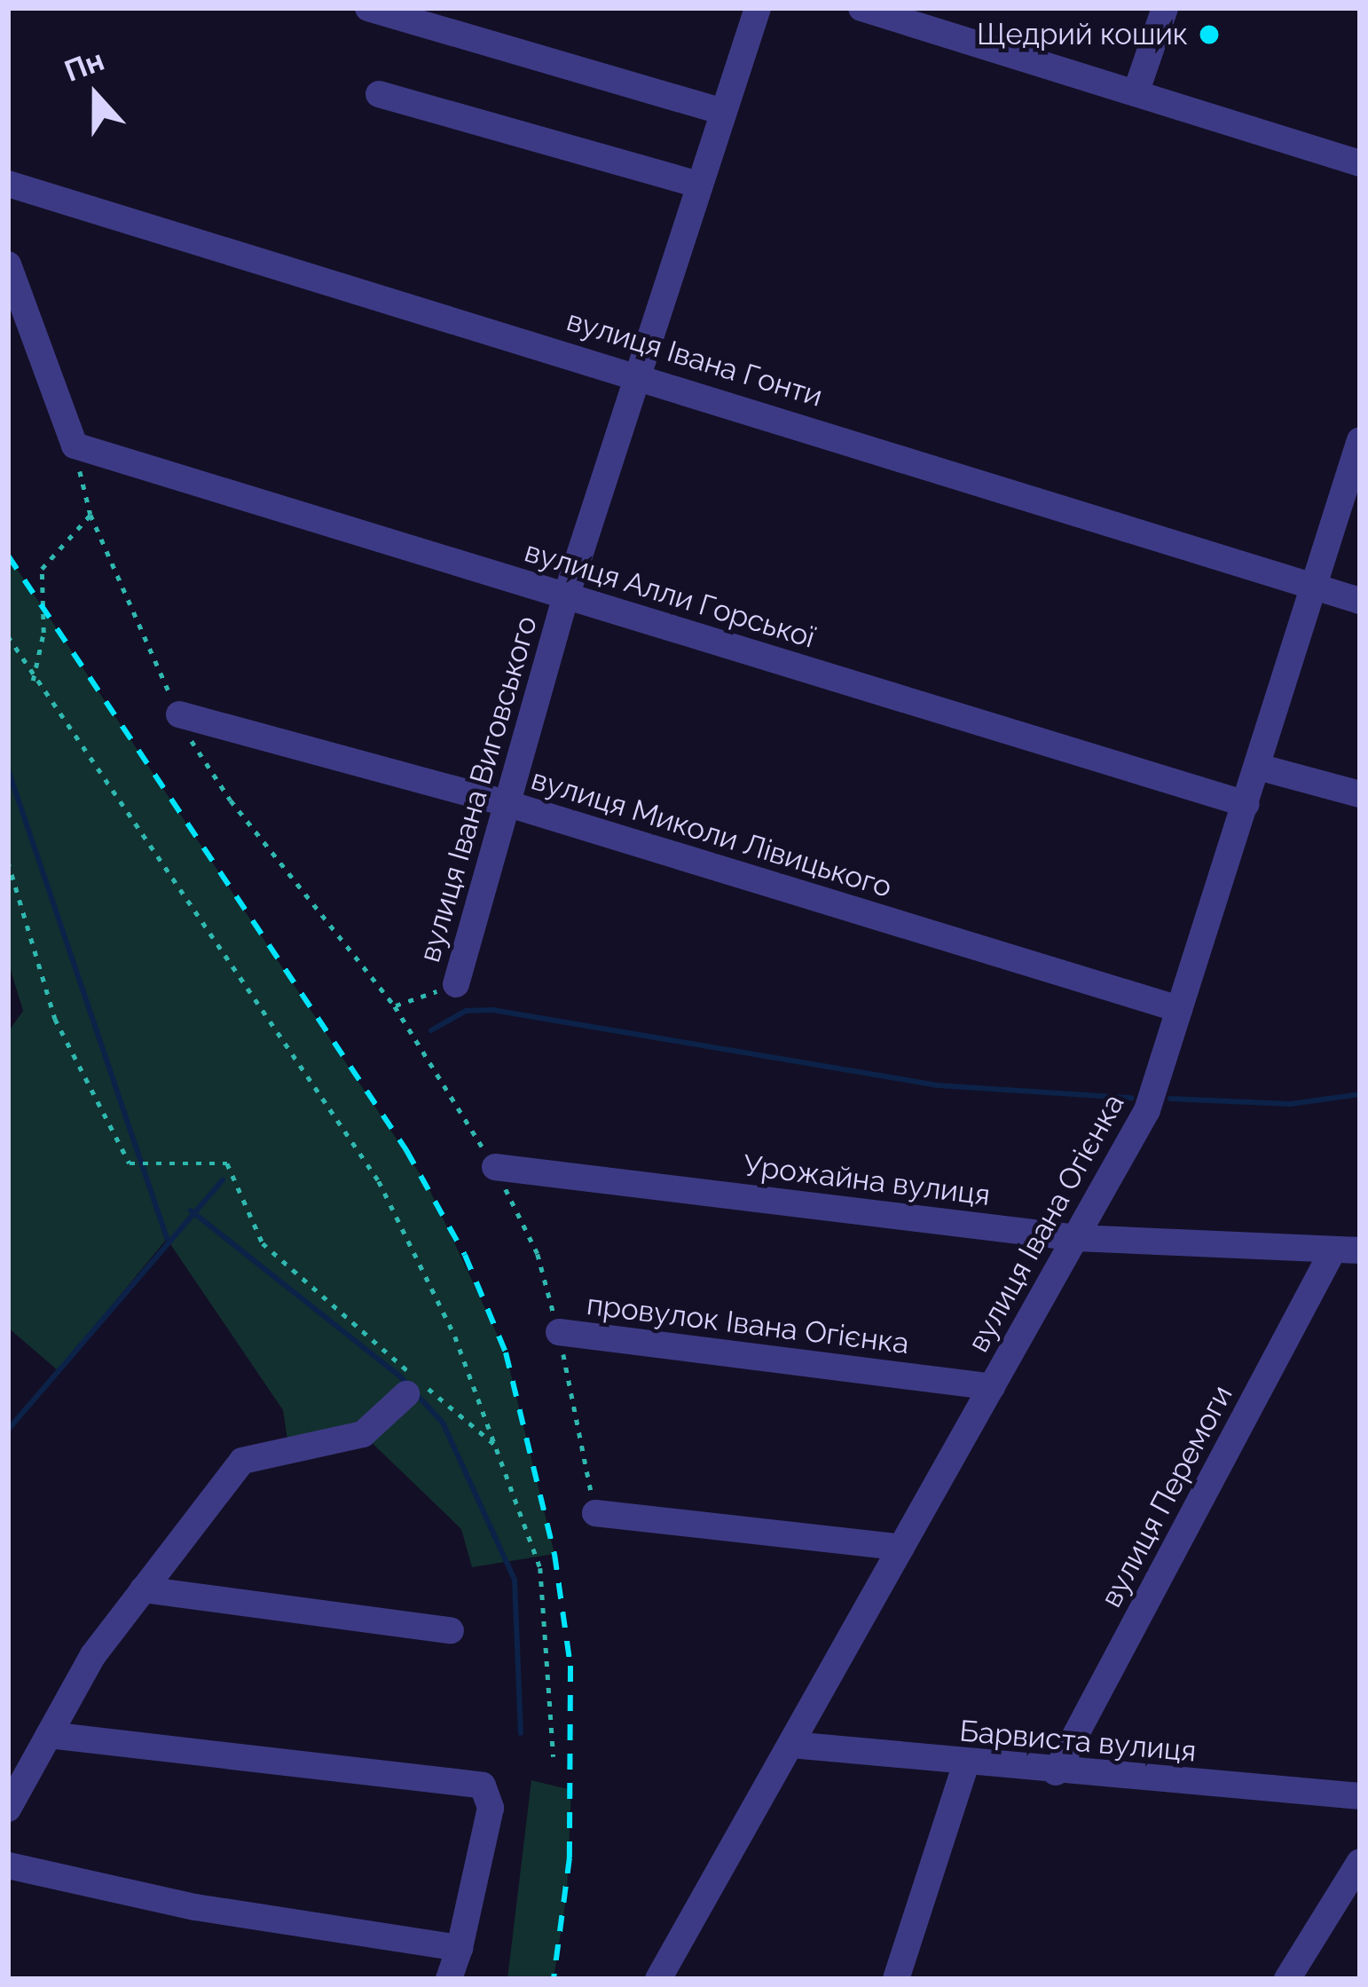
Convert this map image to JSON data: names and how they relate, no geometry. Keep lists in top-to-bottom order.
{
  "streets": {
    "street": [
      "вулиця Івана Гонти",
      "вулиця Алли Горської",
      "вулиця Івана Виговського",
      "вулиця Миколи Лівицького",
      "Урожайна вулиця",
      "вулиця Івана Огієнка",
      "провулок Івана Огієнка",
      "вулиця Перемоги",
      "Барвиста вулиця"
    ]
  },
  "crossings": [
    ["вулиця Івана Гонти", "вулиця Івана Виговського"],
    ["вулиця Івана Гонти", "вулиця Івана Огієнка"],
    ["вулиця Алли Горської", "вулиця Івана Виговського"],
    ["вулиця Алли Горської", "вулиця Івана Огієнка"],
    ["вулиця Івана Виговського", "вулиця Миколи Лівицького"],
    ["вулиця Миколи Лівицького", "вулиця Івана Огієнка"],
    ["Урожайна вулиця", "вулиця Івана Огієнка"],
    ["Урожайна вулиця", "вулиця Перемоги"],
    ["вулиця Івана Огієнка", "провулок Івана Огієнка"],
    ["вулиця Івана Огієнка", "Барвиста вулиця"],
    ["вулиця Перемоги", "Барвиста вулиця"]
  ],
  "places": ["Щедрий кошик"],
  "north": "top"
}
